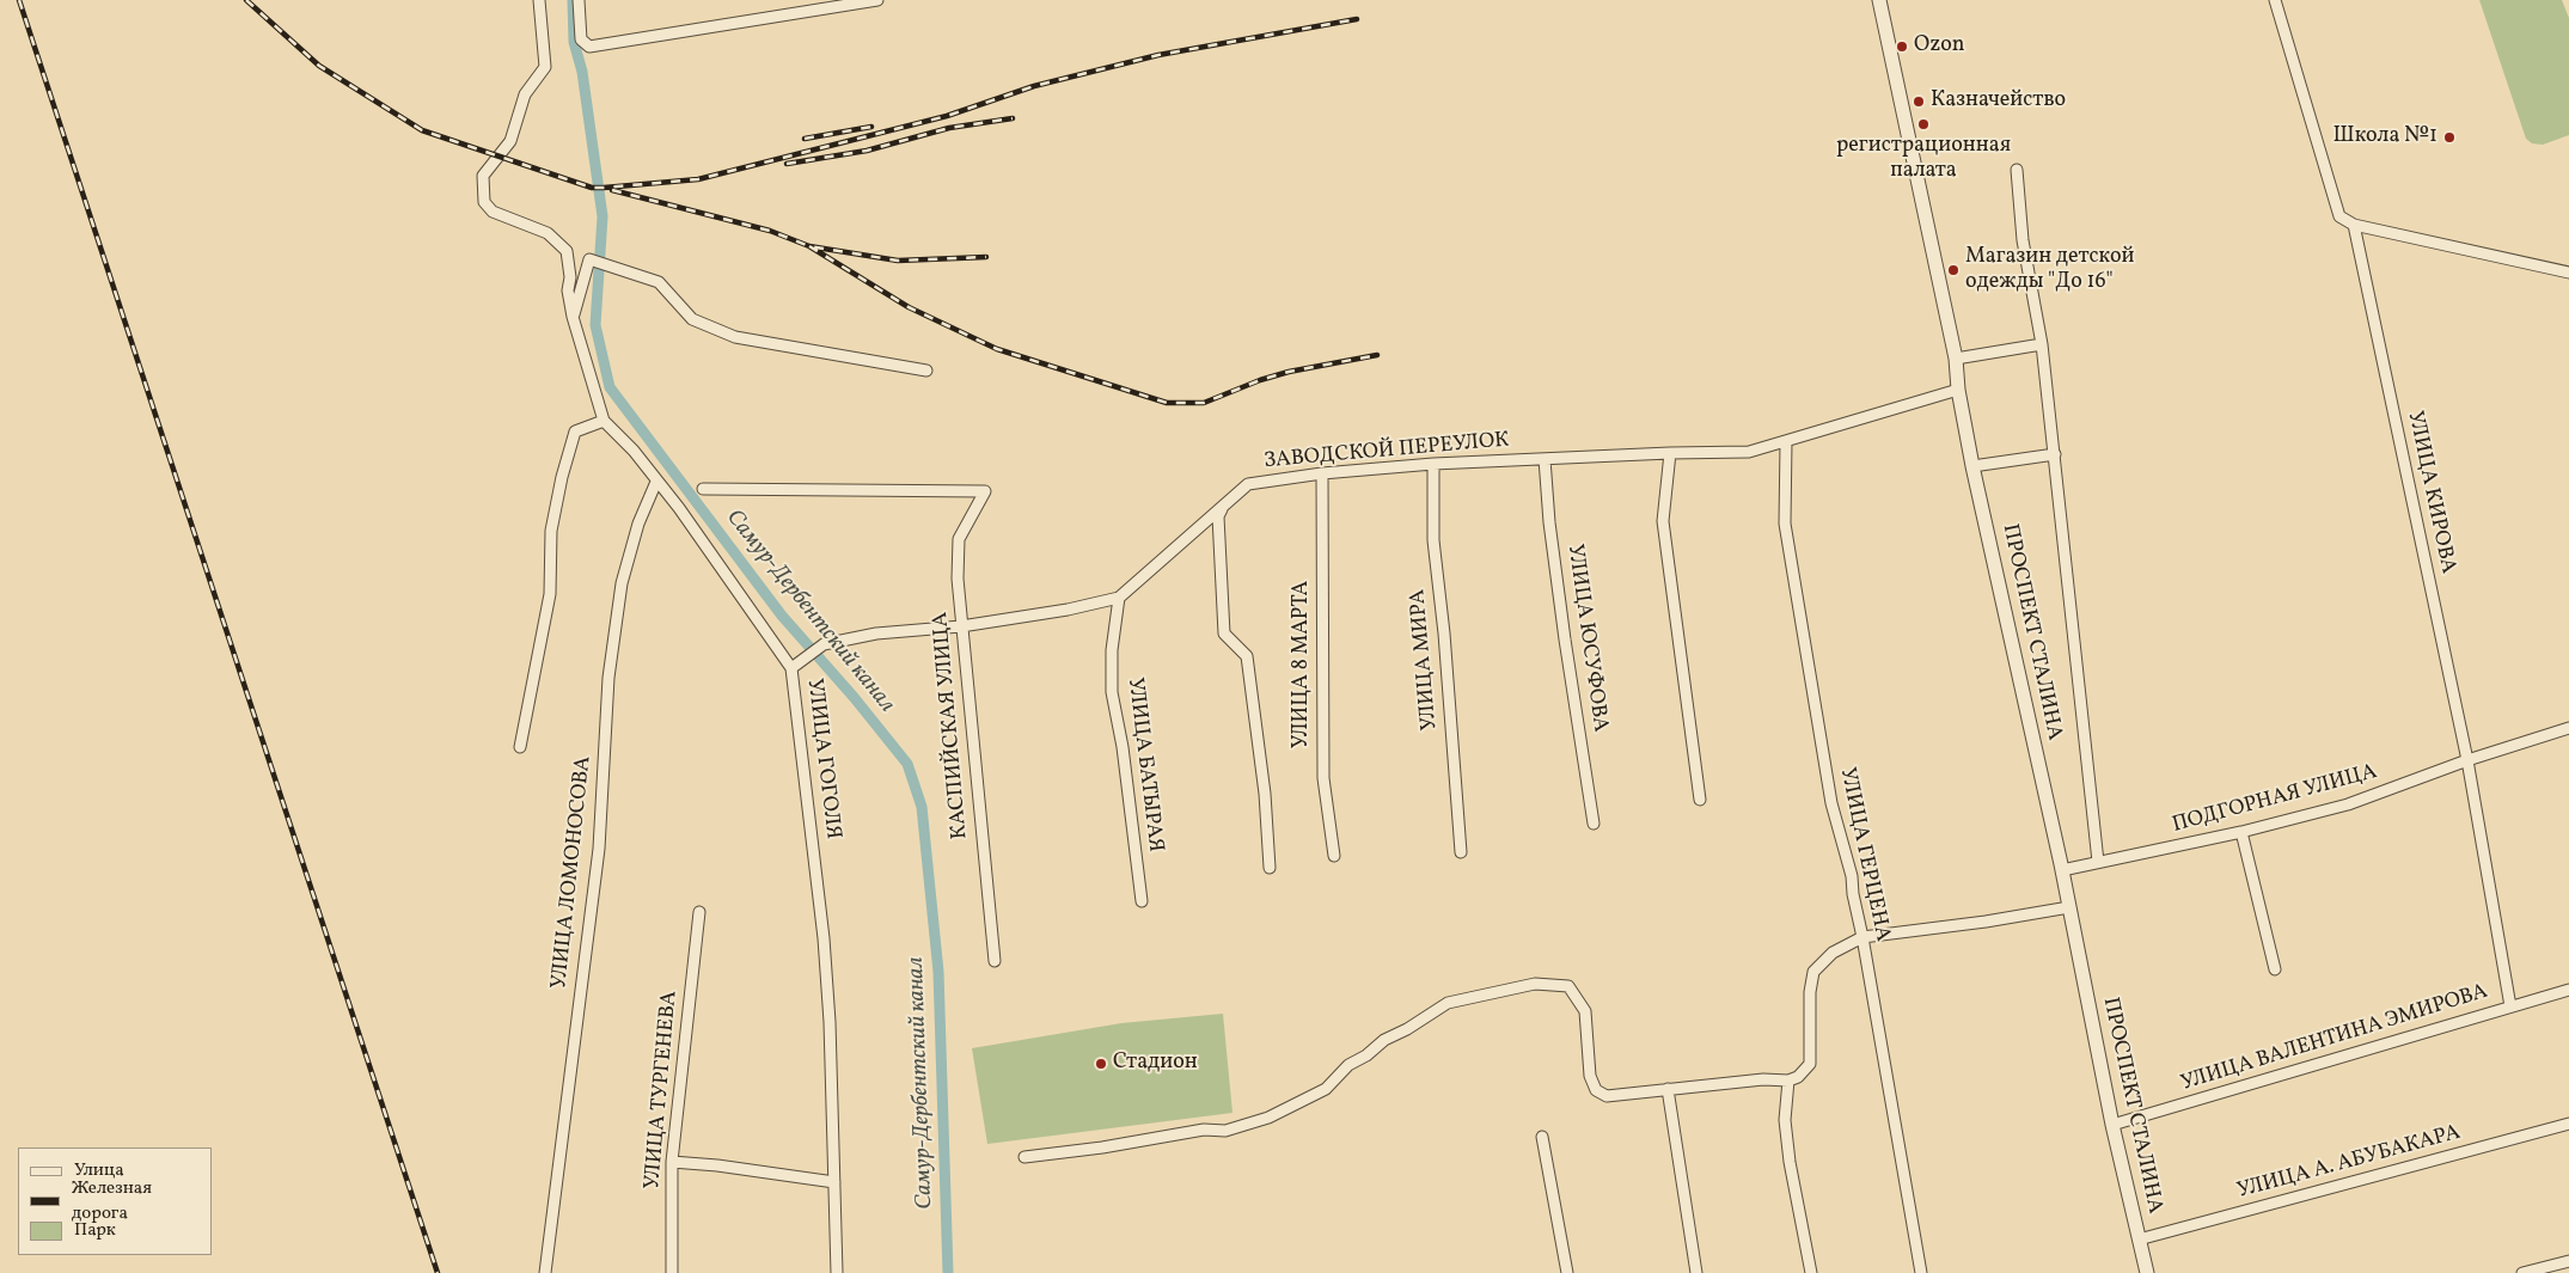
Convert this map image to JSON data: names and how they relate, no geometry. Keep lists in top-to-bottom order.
{
  "streets": {
    "street": [
      "ЗАВОДСКОЙ ПЕРЕУЛОК",
      "УЛИЦА КИРОВА",
      "ПРОСПЕКТ СТАЛИНА",
      "УЛИЦА ЮСУФОВА",
      "УЛИЦА МИРА",
      "УЛИЦА 8 МАРТА",
      "КАСПИЙСКАЯ УЛИЦА",
      "УЛИЦА ГОГОЛЯ",
      "УЛИЦА БАТЫРАЯ",
      "ПОДГОРНАЯ УЛИЦА",
      "УЛИЦА ГЕРЦЕНА",
      "УЛИЦА ЛОМОНОСОВА",
      "УЛИЦА ВАЛЕНТИНА ЭМИРОВА",
      "УЛИЦА ТУРГЕНЕВА",
      "УЛИЦА А. АБУБАКАРА"
    ]
  },
  "crossings": [
    ["ЗАВОДСКОЙ ПЕРЕУЛОК", "ПРОСПЕКТ СТАЛИНА"],
    ["ЗАВОДСКОЙ ПЕРЕУЛОК", "УЛИЦА ЮСУФОВА"],
    ["ЗАВОДСКОЙ ПЕРЕУЛОК", "УЛИЦА МИРА"],
    ["ЗАВОДСКОЙ ПЕРЕУЛОК", "УЛИЦА 8 МАРТА"],
    ["ЗАВОДСКОЙ ПЕРЕУЛОК", "КАСПИЙСКАЯ УЛИЦА"],
    ["ЗАВОДСКОЙ ПЕРЕУЛОК", "УЛИЦА ГОГОЛЯ"],
    ["ЗАВОДСКОЙ ПЕРЕУЛОК", "УЛИЦА БАТЫРАЯ"],
    ["ЗАВОДСКОЙ ПЕРЕУЛОК", "УЛИЦА ГЕРЦЕНА"],
    ["УЛИЦА КИРОВА", "ПОДГОРНАЯ УЛИЦА"],
    ["УЛИЦА КИРОВА", "УЛИЦА ВАЛЕНТИНА ЭМИРОВА"],
    ["ПРОСПЕКТ СТАЛИНА", "ПОДГОРНАЯ УЛИЦА"],
    ["ПРОСПЕКТ СТАЛИНА", "УЛИЦА ВАЛЕНТИНА ЭМИРОВА"],
    ["ПРОСПЕКТ СТАЛИНА", "УЛИЦА А. АБУБАКАРА"],
    ["УЛИЦА ГОГОЛЯ", "УЛИЦА ЛОМОНОСОВА"]
  ],
  "water": ["Самур-Дербентский канал"],
  "places": [
    "Ozon",
    "Казначейство",
    "регистрационная палата",
    "Школа №1",
    "Магазин детской одежды \"До 16\"",
    "Стадион"
  ],
  "legend": ["Улица", "Железная дорога", "Парк"]
}
